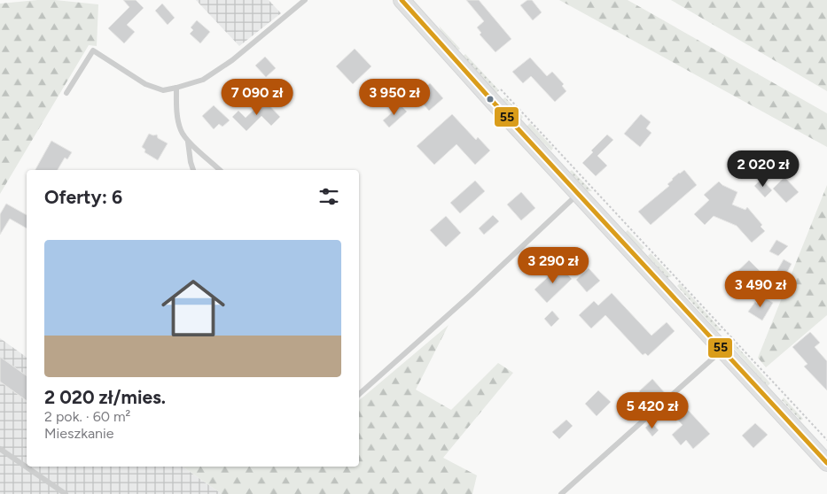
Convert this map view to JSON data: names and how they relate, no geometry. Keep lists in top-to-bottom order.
{
  "lines": ["transit line 55"],
  "page": {
    "price": [
      "7 090 zł",
      "3 950 zł",
      "2 020 zł",
      "3 290 zł",
      "3 490 zł",
      "5 420 zł"
    ],
    "heading": "Oferty: 6",
    "list": [
      {
        "name": "2 020 zł/mies.",
        "note": "2 pok. · 60 m² · Mieszkanie"
      }
    ]
  }
}
